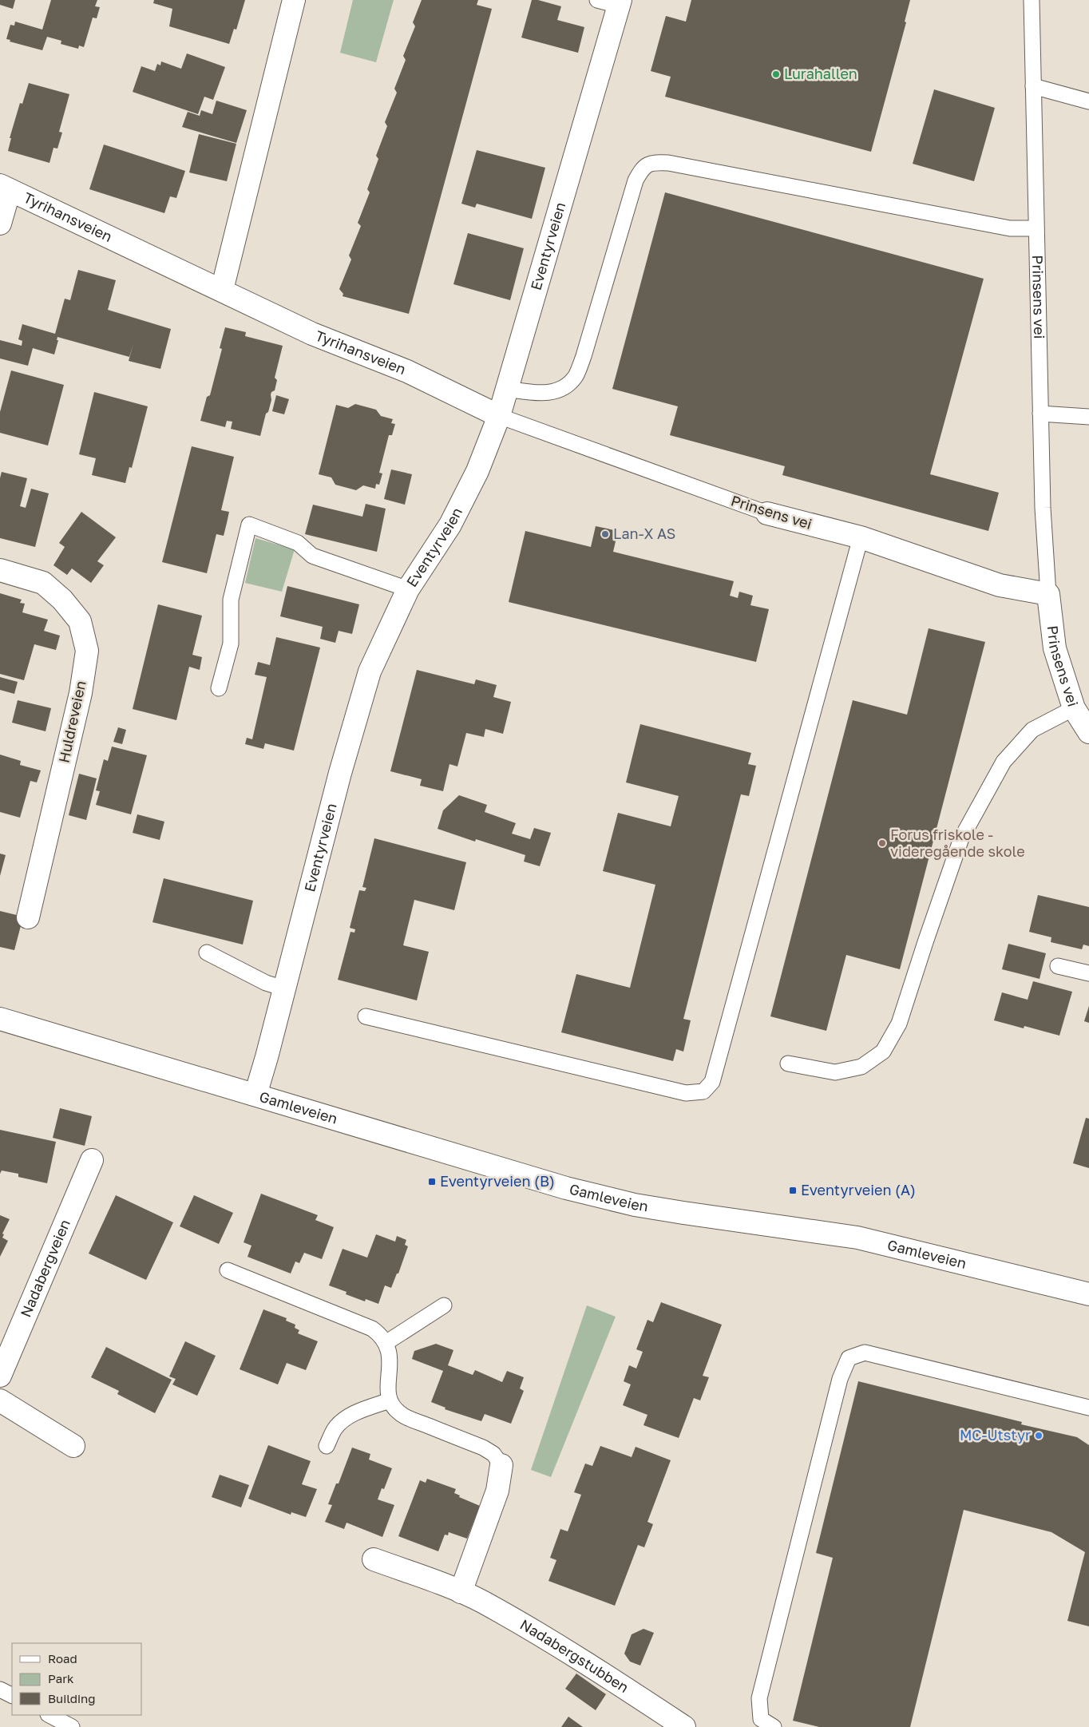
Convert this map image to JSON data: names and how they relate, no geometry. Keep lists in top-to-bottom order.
{
  "streets": {
    "street": [
      "Tyrihansveien",
      "Eventyrveien",
      "Prinsens vei",
      "Huldreveien",
      "Gamleveien",
      "Nadabergveien",
      "Nadabergstubben"
    ]
  },
  "crossings": [
    ["Tyrihansveien", "Eventyrveien"],
    ["Tyrihansveien", "Prinsens vei"],
    ["Eventyrveien", "Prinsens vei"],
    ["Eventyrveien", "Gamleveien"]
  ],
  "places": {
    "other": [
      "Lurahallen",
      "Lan-X AS",
      "Forus friskole - videregående skole",
      "MC-Utstyr"
    ],
    "transit": ["Eventyrveien (B)", "Eventyrveien (A)"]
  },
  "legend": ["Road", "Park", "Building"]
}
